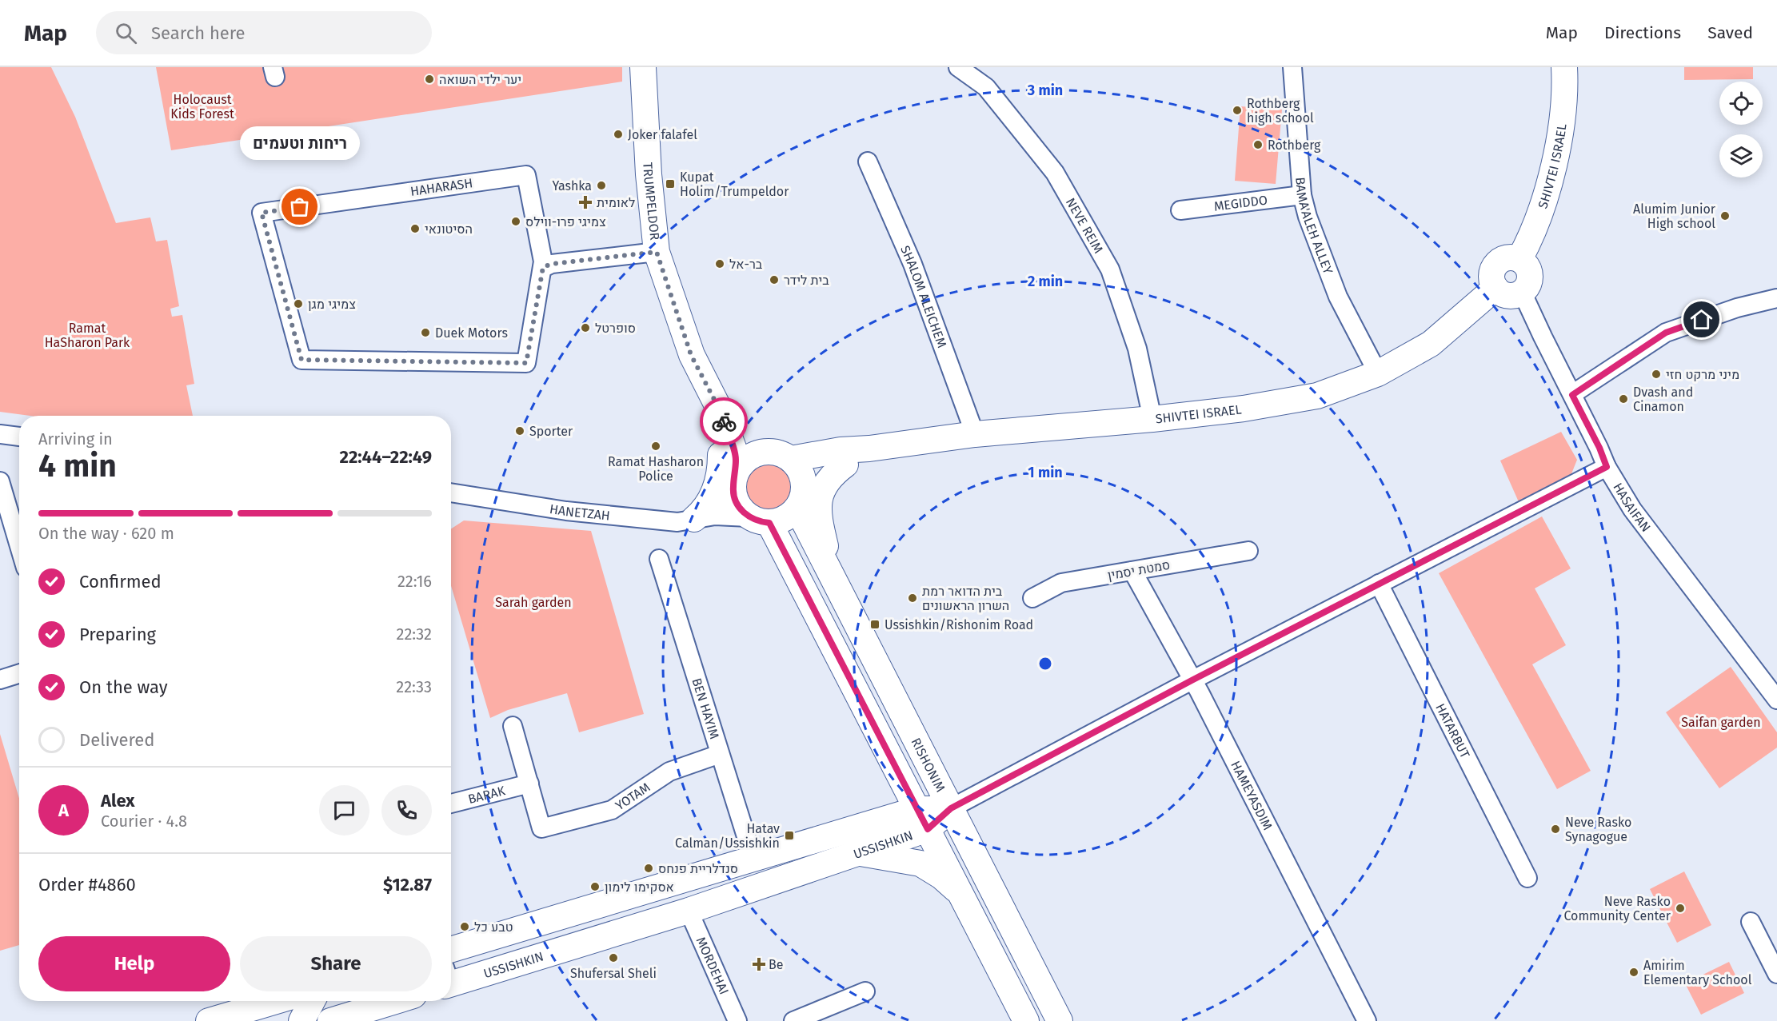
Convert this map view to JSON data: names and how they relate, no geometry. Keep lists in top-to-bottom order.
{
  "streets": {
    "street": [
      "SHIVTEI ISRAEL",
      "HAHARASH",
      "TRUMPELDOR",
      "MEGIDDO",
      "BAMA'ALEH ALLEY",
      "NEVE REIM",
      "SHALOM ALEICHEM",
      "HASAIFAN",
      "HANETZAH",
      "סמטת יסמין",
      "BEN HAYIM",
      "HATARBUT",
      "RISHONIM",
      "BARAK",
      "HAMEYASDIM",
      "YOTAM",
      "USSISHKIN",
      "MORDEHAI"
    ]
  },
  "crossings": [
    ["SHIVTEI ISRAEL", "TRUMPELDOR"],
    ["SHIVTEI ISRAEL", "BAMA'ALEH ALLEY"],
    ["SHIVTEI ISRAEL", "NEVE REIM"],
    ["SHIVTEI ISRAEL", "SHALOM ALEICHEM"],
    ["SHIVTEI ISRAEL", "HASAIFAN"],
    ["SHIVTEI ISRAEL", "HANETZAH"],
    ["SHIVTEI ISRAEL", "RISHONIM"],
    ["TRUMPELDOR", "HANETZAH"],
    ["TRUMPELDOR", "RISHONIM"],
    ["MEGIDDO", "BAMA'ALEH ALLEY"],
    ["HANETZAH", "RISHONIM"],
    ["סמטת יסמין", "HAMEYASDIM"],
    ["BEN HAYIM", "YOTAM"],
    ["BEN HAYIM", "USSISHKIN"],
    ["RISHONIM", "USSISHKIN"],
    ["BARAK", "YOTAM"],
    ["USSISHKIN", "MORDEHAI"]
  ],
  "parks": [
    "Holocaust Kids Forest",
    "Ramat HaSharon Park",
    "Sarah garden",
    "Saifan garden"
  ],
  "places": {
    "other": [
      "יער ילדי השואה",
      "Rothberg high school",
      "Joker falafel",
      "Rothberg",
      "Yashka",
      "ריחות וטעמים",
      "Alumim Junior High school",
      "צמיגי פרו-ווילס",
      "הסיטונאי",
      "בר-אל",
      "בית לידר",
      "צמיגי מגן",
      "סופרטל",
      "Duek Motors",
      "מיני מרקט חזי",
      "Dvash and Cinamon",
      "Sporter",
      "Ramat Hasharon Police",
      "בית הדואר רמת השרון הראשונים",
      "Neve Rasko Synagogue",
      "סנדלריית פנחס",
      "אסקימו לימון",
      "Neve Rasko Community Center",
      "טבע כל",
      "Shufersal Sheli",
      "Amirim Elementary School"
    ],
    "transit": ["Kupat Holim/Trumpeldor", "Ussishkin/Rishonim Road", "Hatav Calman/Ussishkin"],
    "health": ["לאומית", "Be"]
  },
  "page": {
    "header": "Map",
    "search": "Search here",
    "nav": ["Map", "Directions", "Saved"],
    "bubble": "ריחות וטעמים",
    "heading": ["4 min", "Arriving in", "22:44–22:49"],
    "panel": [
      "Alex",
      "Courier · 4.8",
      "Order #4860",
      "$12.87"
    ],
    "bar": "On the way · 620 m",
    "list": [
      ["Confirmed", "22:16"],
      ["Preparing", "22:32"],
      ["On the way", "22:33"],
      "Delivered"
    ],
    "round": "A",
    "buttons": ["Help", "Share"]
  },
  "rings": ["3 min", "2 min", "1 min"]
}
